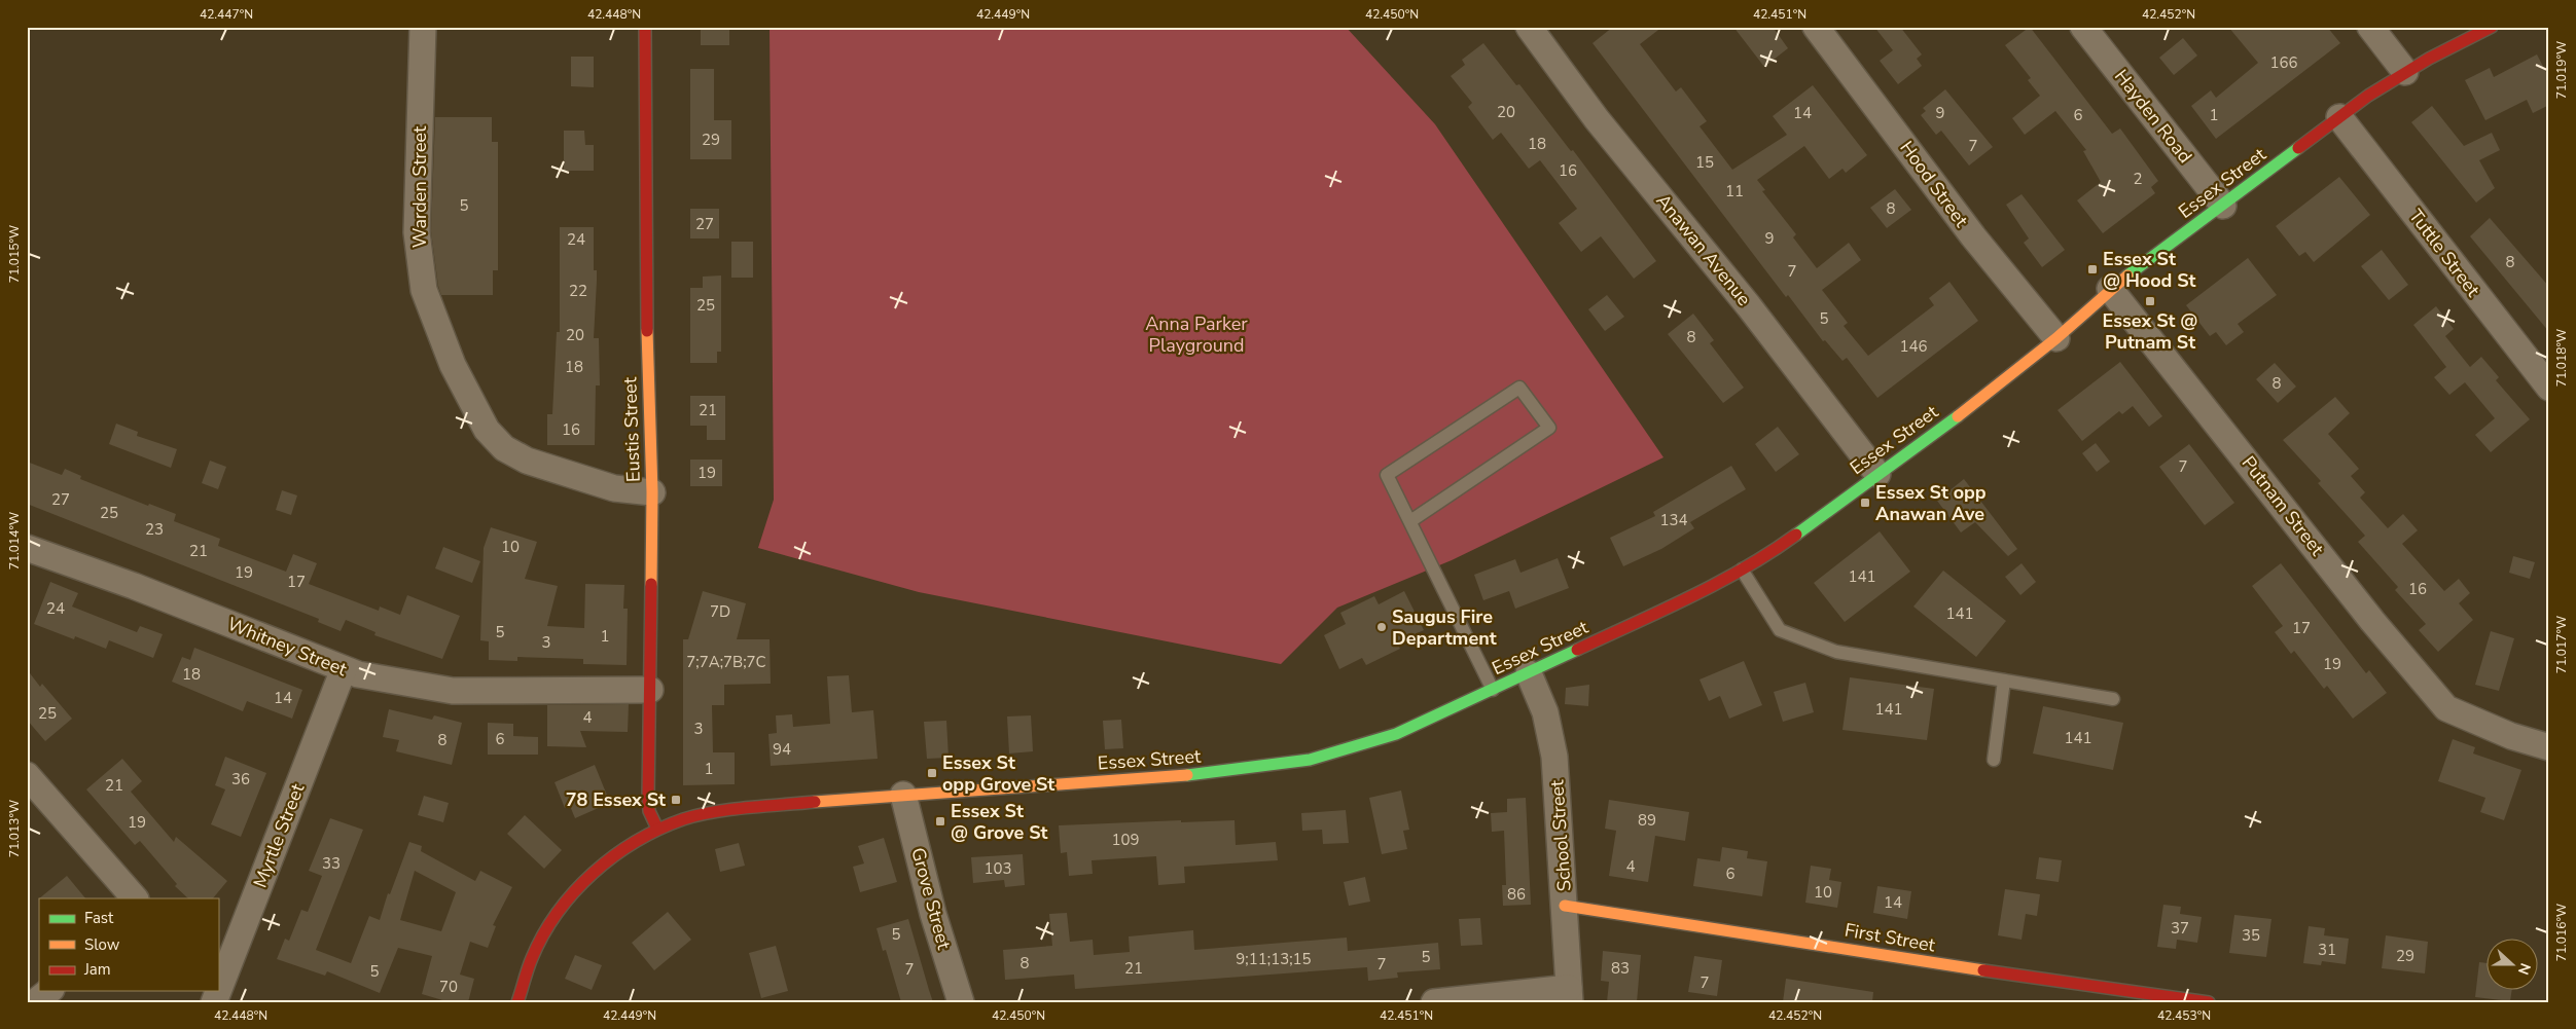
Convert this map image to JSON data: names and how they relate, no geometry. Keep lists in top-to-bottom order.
{
  "streets": {
    "main road": ["Essex Street", "Eustis Street", "First Street"],
    "street": [
      "Hayden Road",
      "Hood Street",
      "Warden Street",
      "Anawan Avenue",
      "Tuttle Street",
      "Putnam Street",
      "Whitney Street",
      "Myrtle Street",
      "School Street",
      "Grove Street"
    ]
  },
  "crossings": [
    ["Hayden Road", "Essex Street"],
    ["Essex Street", "Hood Street"],
    ["Essex Street", "Anawan Avenue"],
    ["Essex Street", "Tuttle Street"],
    ["Essex Street", "Eustis Street"],
    ["Essex Street", "Putnam Street"],
    ["Essex Street", "School Street"],
    ["Essex Street", "Grove Street"],
    ["Warden Street", "Eustis Street"],
    ["Eustis Street", "Whitney Street"],
    ["Whitney Street", "Myrtle Street"],
    ["School Street", "First Street"]
  ],
  "parks": ["Anna Parker Playground"],
  "places": {
    "transit": [
      "Essex St @ Hood St",
      "Essex St @ Putnam St",
      "Essex St opp Anawan Ave",
      "Essex St opp Grove St",
      "78 Essex St",
      "Essex St @ Grove St"
    ],
    "other": ["Saugus Fire Department"]
  },
  "house_numbers": [
    "166",
    "20",
    "14",
    "9",
    "6",
    "1",
    "29",
    "18",
    "7",
    "15",
    "16",
    "2",
    "11",
    "5",
    "8",
    "27",
    "9",
    "24",
    "8",
    "7",
    "22",
    "25",
    "5",
    "20",
    "8",
    "146",
    "18",
    "8",
    "21",
    "16",
    "7",
    "19",
    "27",
    "25",
    "134",
    "23",
    "10",
    "21",
    "19",
    "141",
    "17",
    "16",
    "24",
    "7D",
    "141",
    "17",
    "5",
    "1",
    "3",
    "7;7A;7B;7C",
    "19",
    "18",
    "14",
    "141",
    "25",
    "4",
    "3",
    "141",
    "6",
    "8",
    "94",
    "1",
    "36",
    "21",
    "89",
    "19",
    "109",
    "33",
    "4",
    "103",
    "6",
    "10",
    "86",
    "14",
    "37",
    "5",
    "35",
    "31",
    "29",
    "5",
    "9;11;13;15",
    "8",
    "7",
    "21",
    "83",
    "7",
    "5",
    "7",
    "70"
  ],
  "legend": ["Fast", "Slow", "Jam"],
  "north": "right",
  "coordinates": [
    "42.447°N",
    "42.448°N",
    "42.449°N",
    "42.450°N",
    "42.451°N",
    "42.452°N",
    "71.019°W",
    "71.015°W",
    "71.018°W",
    "71.014°W",
    "71.017°W",
    "71.013°W",
    "71.016°W",
    "42.453°N"
  ]
}
